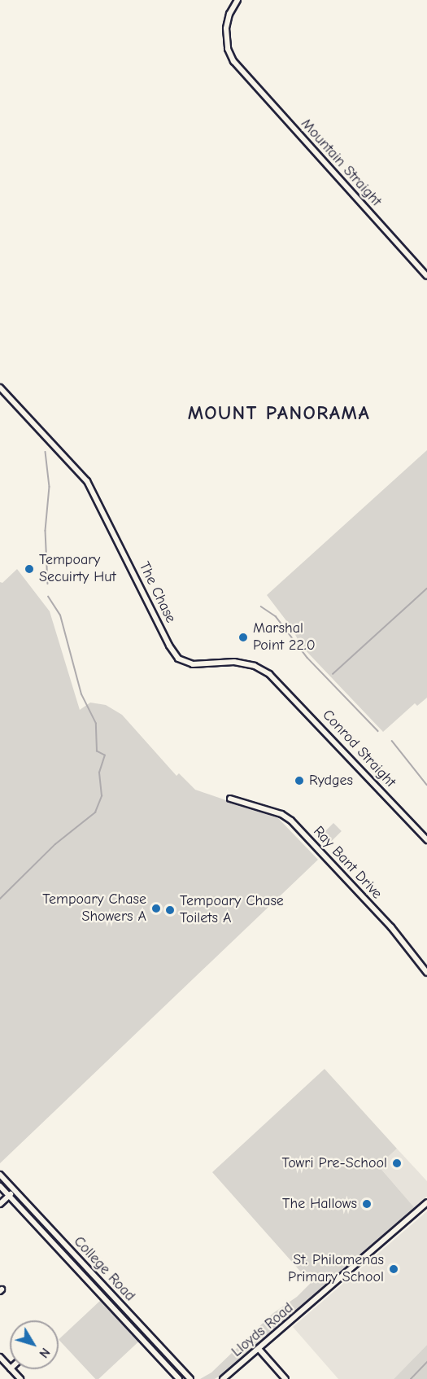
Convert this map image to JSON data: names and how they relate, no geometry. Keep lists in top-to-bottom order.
{
  "streets": {
    "street": [
      "Mountain Straight",
      "The Chase",
      "Conrod Straight",
      "Ray Bant Drive",
      "College Road",
      "Lloyds Road"
    ]
  },
  "crossings": [
    ["The Chase", "Conrod Straight"]
  ],
  "districts": ["MOUNT PANORAMA"],
  "places": [
    "Tempoary Secuirty Hut",
    "Marshal Point 22.0",
    "Rydges",
    "Tempoary Chase Showers A",
    "Tempoary Chase Toilets A",
    "Towri Pre-School",
    "The Hallows",
    "St. Philomenas Primary School"
  ],
  "north": "bottom right"
}
